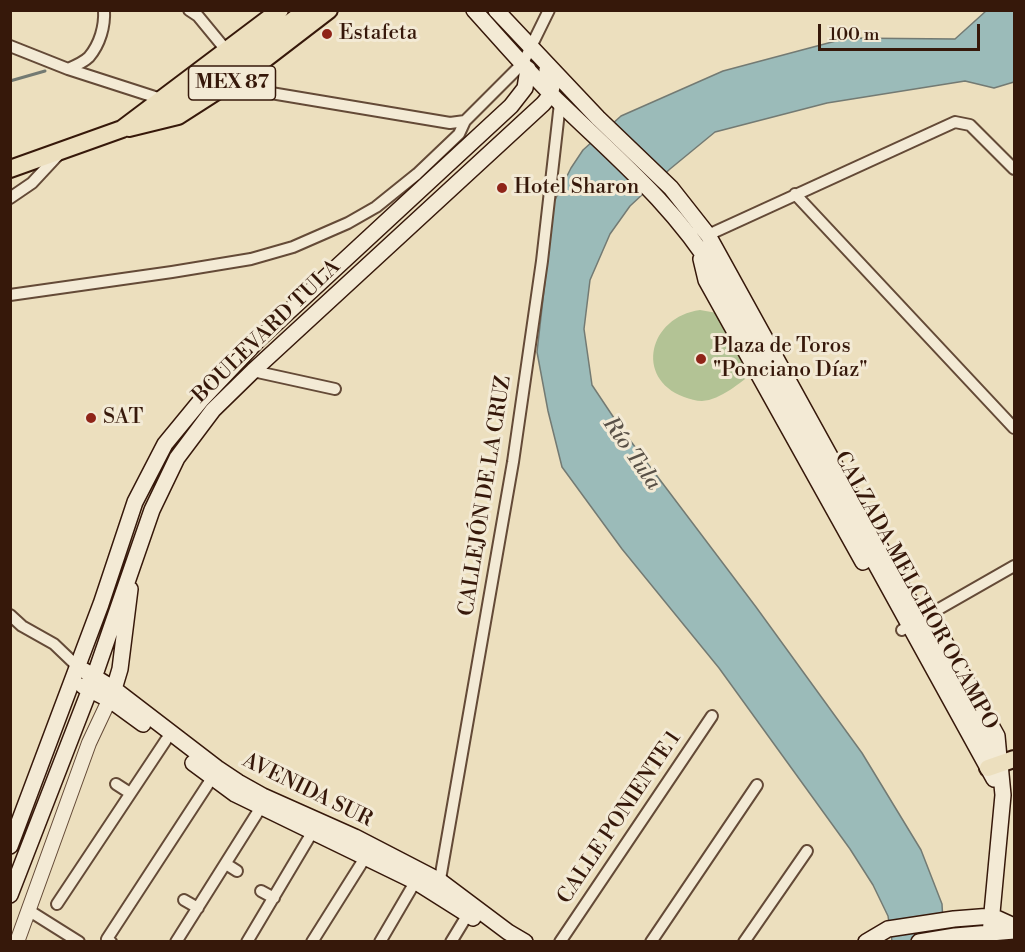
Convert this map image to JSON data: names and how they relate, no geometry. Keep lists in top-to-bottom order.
{
  "streets": {
    "main road": [
      "MEX 87",
      "BOULEVARD TULA",
      "CALZADA MELCHOR OCAMPO",
      "AVENIDA SUR"
    ],
    "street": ["CALLEJÓN DE LA CRUZ", "CALLE PONIENTE 1"]
  },
  "crossings": [
    ["BOULEVARD TULA", "CALLEJÓN DE LA CRUZ"],
    ["BOULEVARD TULA", "CALZADA MELCHOR OCAMPO"],
    ["BOULEVARD TULA", "AVENIDA SUR"],
    ["CALLEJÓN DE LA CRUZ", "CALZADA MELCHOR OCAMPO"],
    ["CALLEJÓN DE LA CRUZ", "AVENIDA SUR"]
  ],
  "water": ["Río Tula"],
  "places": [
    "Estafeta",
    "Hotel Sharon",
    "Plaza de Toros \"Ponciano Díaz\"",
    "SAT"
  ],
  "scale_bar": "100 m"
}
